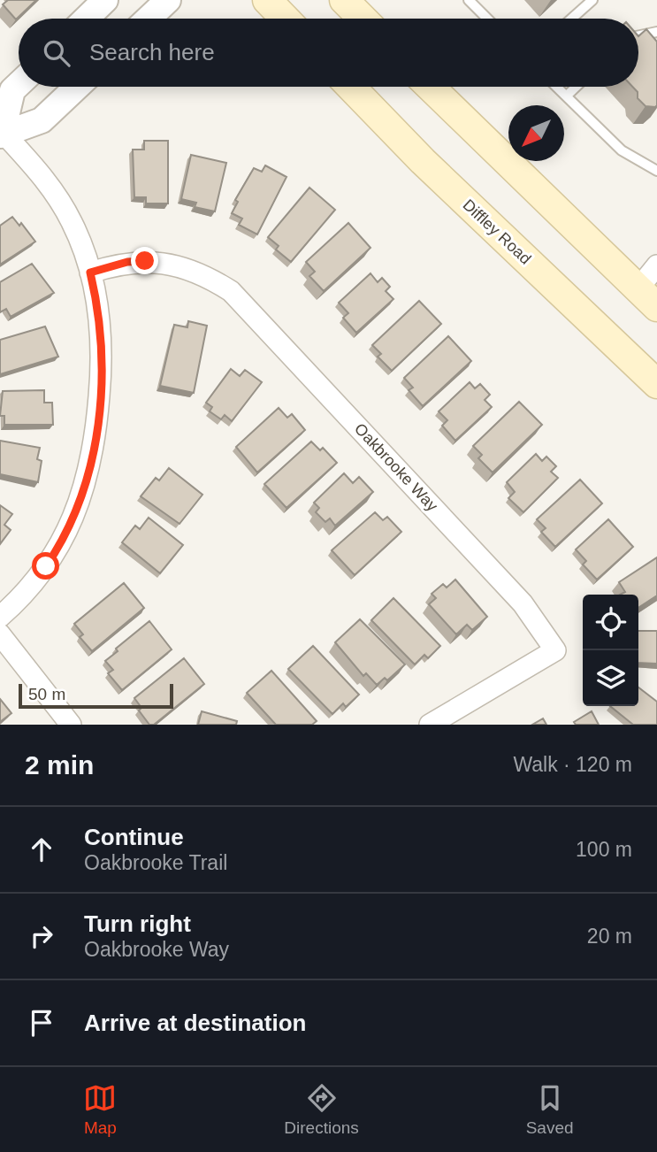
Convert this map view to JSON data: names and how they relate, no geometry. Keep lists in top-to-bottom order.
{
  "streets": {
    "main road": ["Diffley Road"],
    "street": ["Oakbrooke Way"]
  },
  "scale_bar": "50 m",
  "north": "bottom left",
  "page": {
    "search": "Search here",
    "scale": "50 m",
    "heading": ["2 min", "Walk · 120 m"],
    "list": [
      ["Continue", "Oakbrooke Trail", "100 m"],
      ["Turn right", "Oakbrooke Way", "20 m"],
      "Arrive at destination"
    ],
    "nav": ["Map", "Directions", "Saved"]
  }
}
